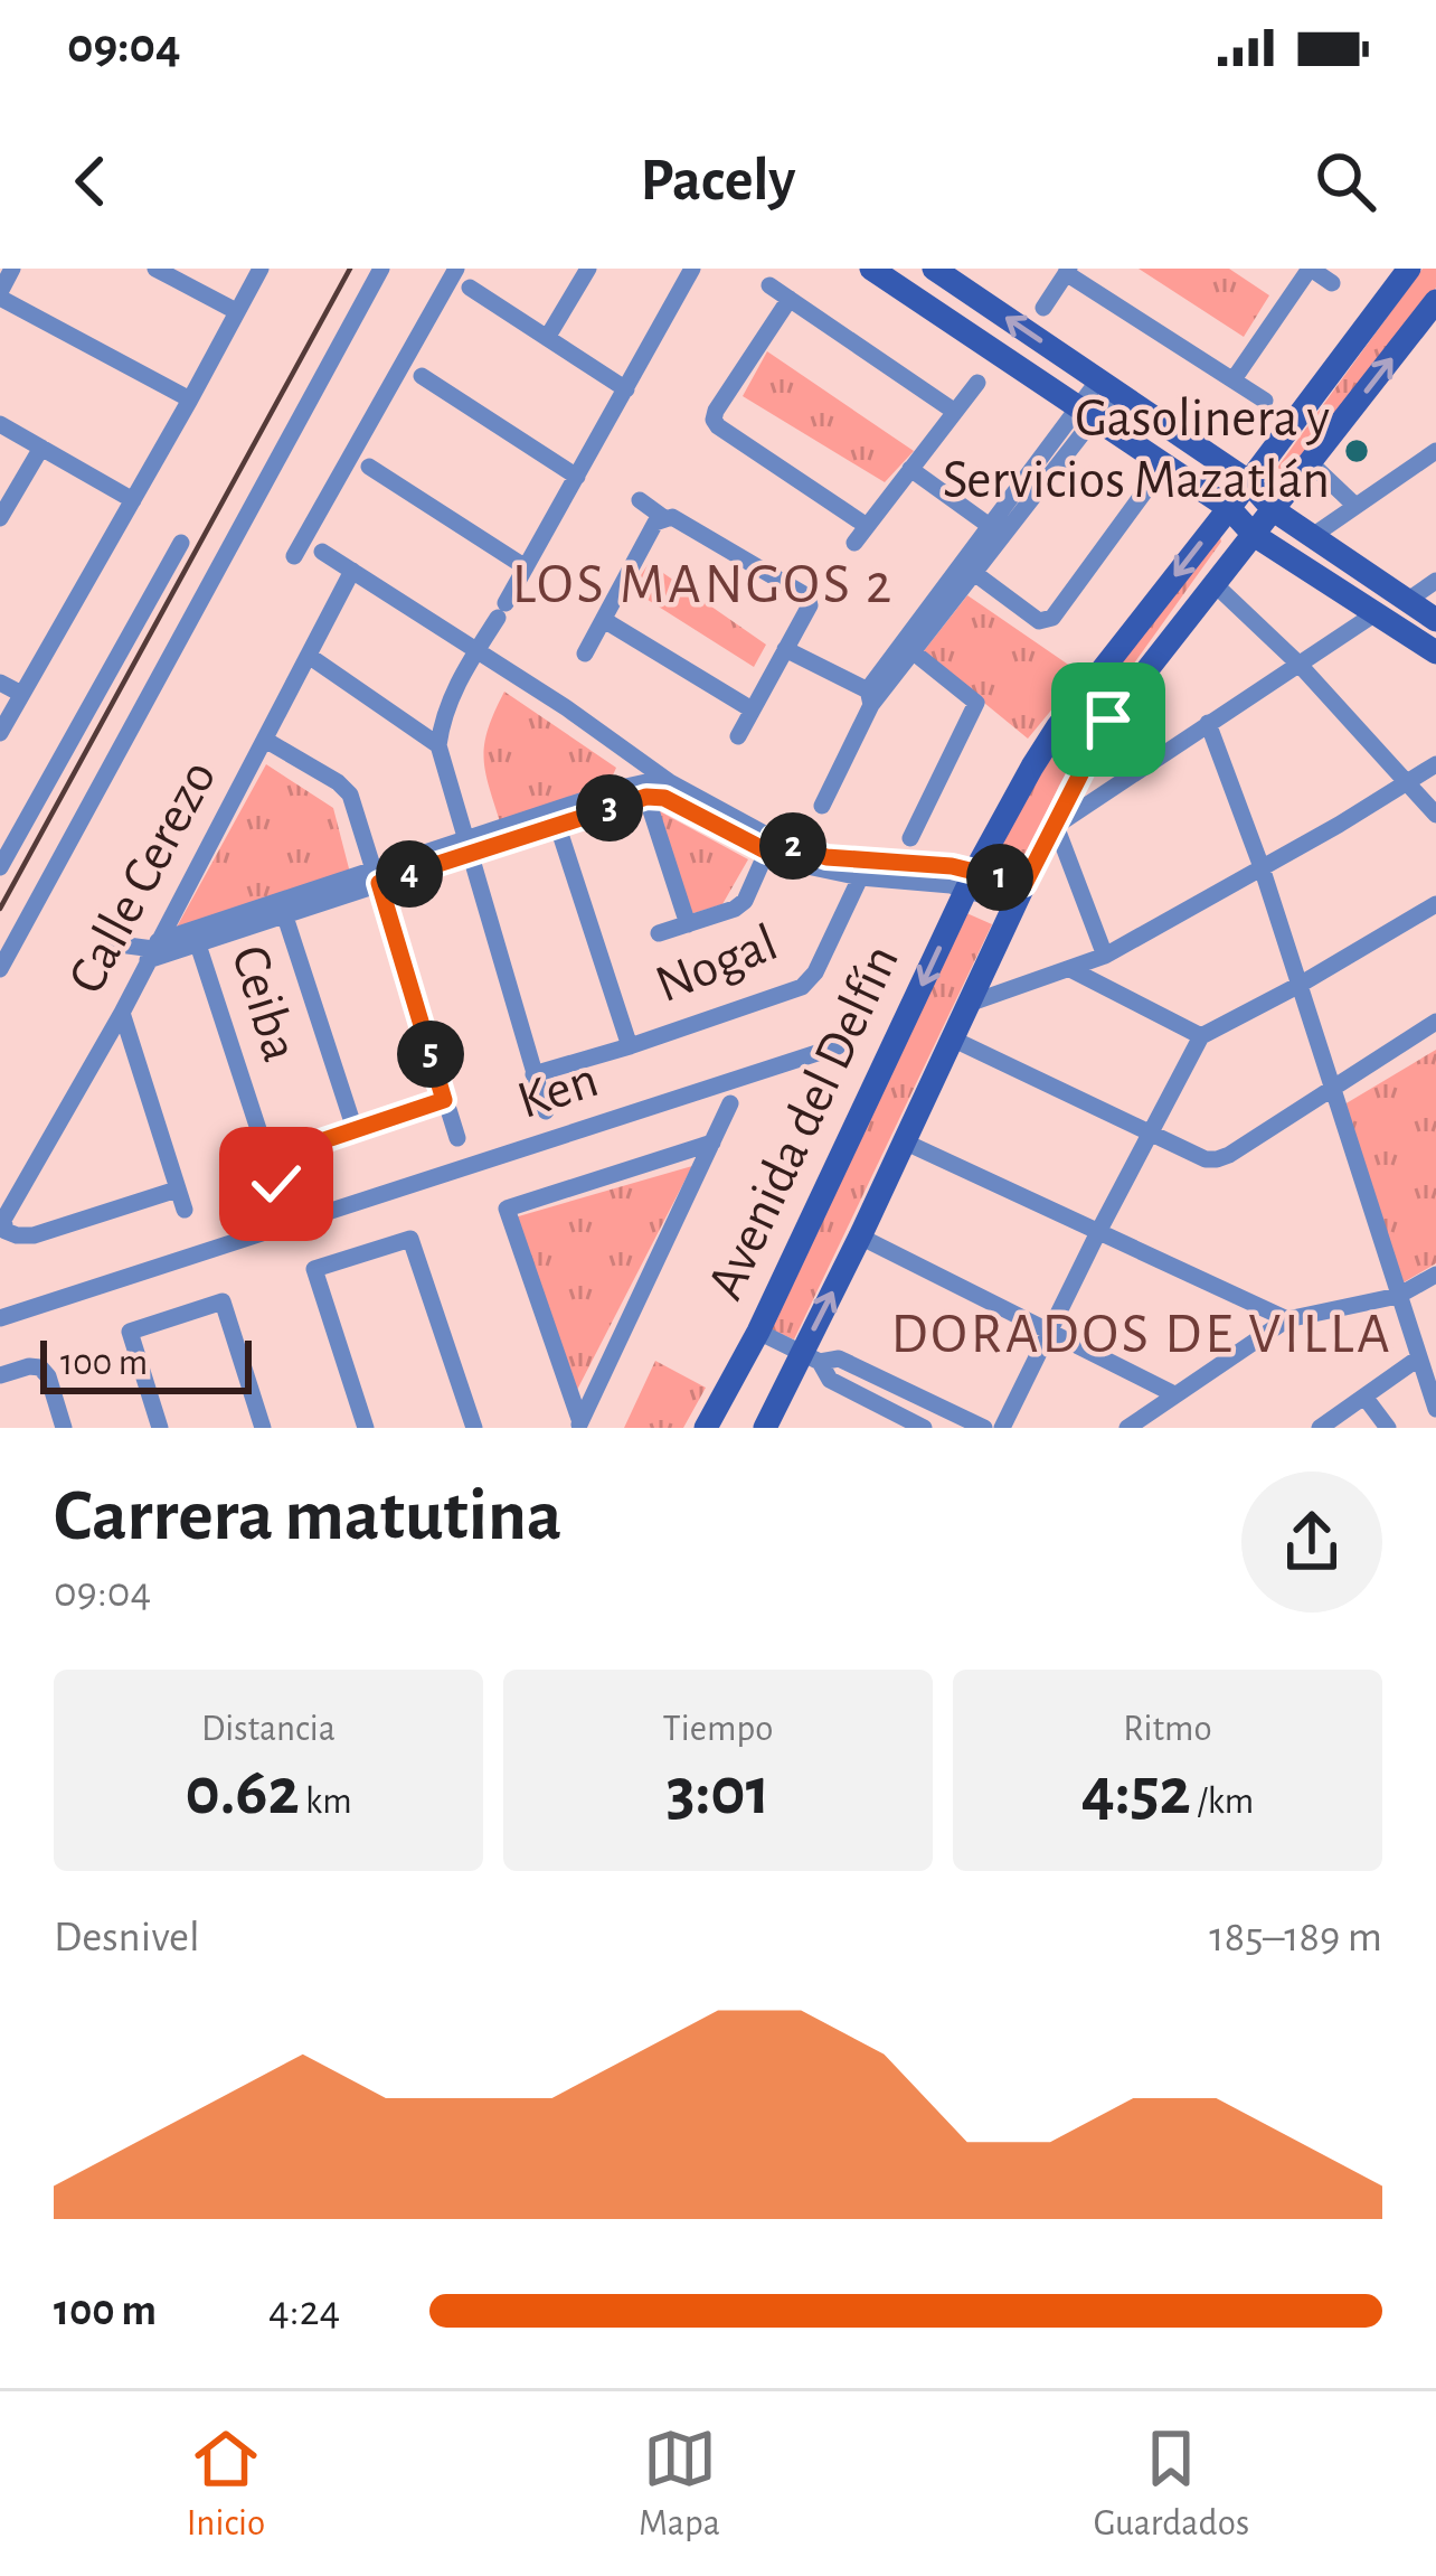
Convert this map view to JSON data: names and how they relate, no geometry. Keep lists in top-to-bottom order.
{
  "streets": {
    "street": [
      "Calle Cerezo",
      "Nogal",
      "Ceiba",
      "Ken",
      "Avenida del Delfín"
    ]
  },
  "districts": ["LOS MANGOS 2", "DORADOS DE VILLA"],
  "places": ["Gasolinera y Servicios Mazatlán"],
  "scale_bar": "100 m",
  "page": {
    "status": "09:04",
    "header": "Pacely",
    "pins": [
      "3",
      "2",
      "4",
      "1",
      "5"
    ],
    "scale": "100 m",
    "heading": ["Carrera matutina", "09:04"],
    "stats": [
      ["Distancia", "0.62 km"],
      ["Tiempo", "3:01"],
      ["Ritmo", "4:52 /km"]
    ],
    "chart": ["Desnivel", "185–189 m"],
    "list": [
      {
        "name": "100 m",
        "note": "4:24"
      }
    ],
    "tabs": ["Inicio", "Mapa", "Guardados"]
  }
}
